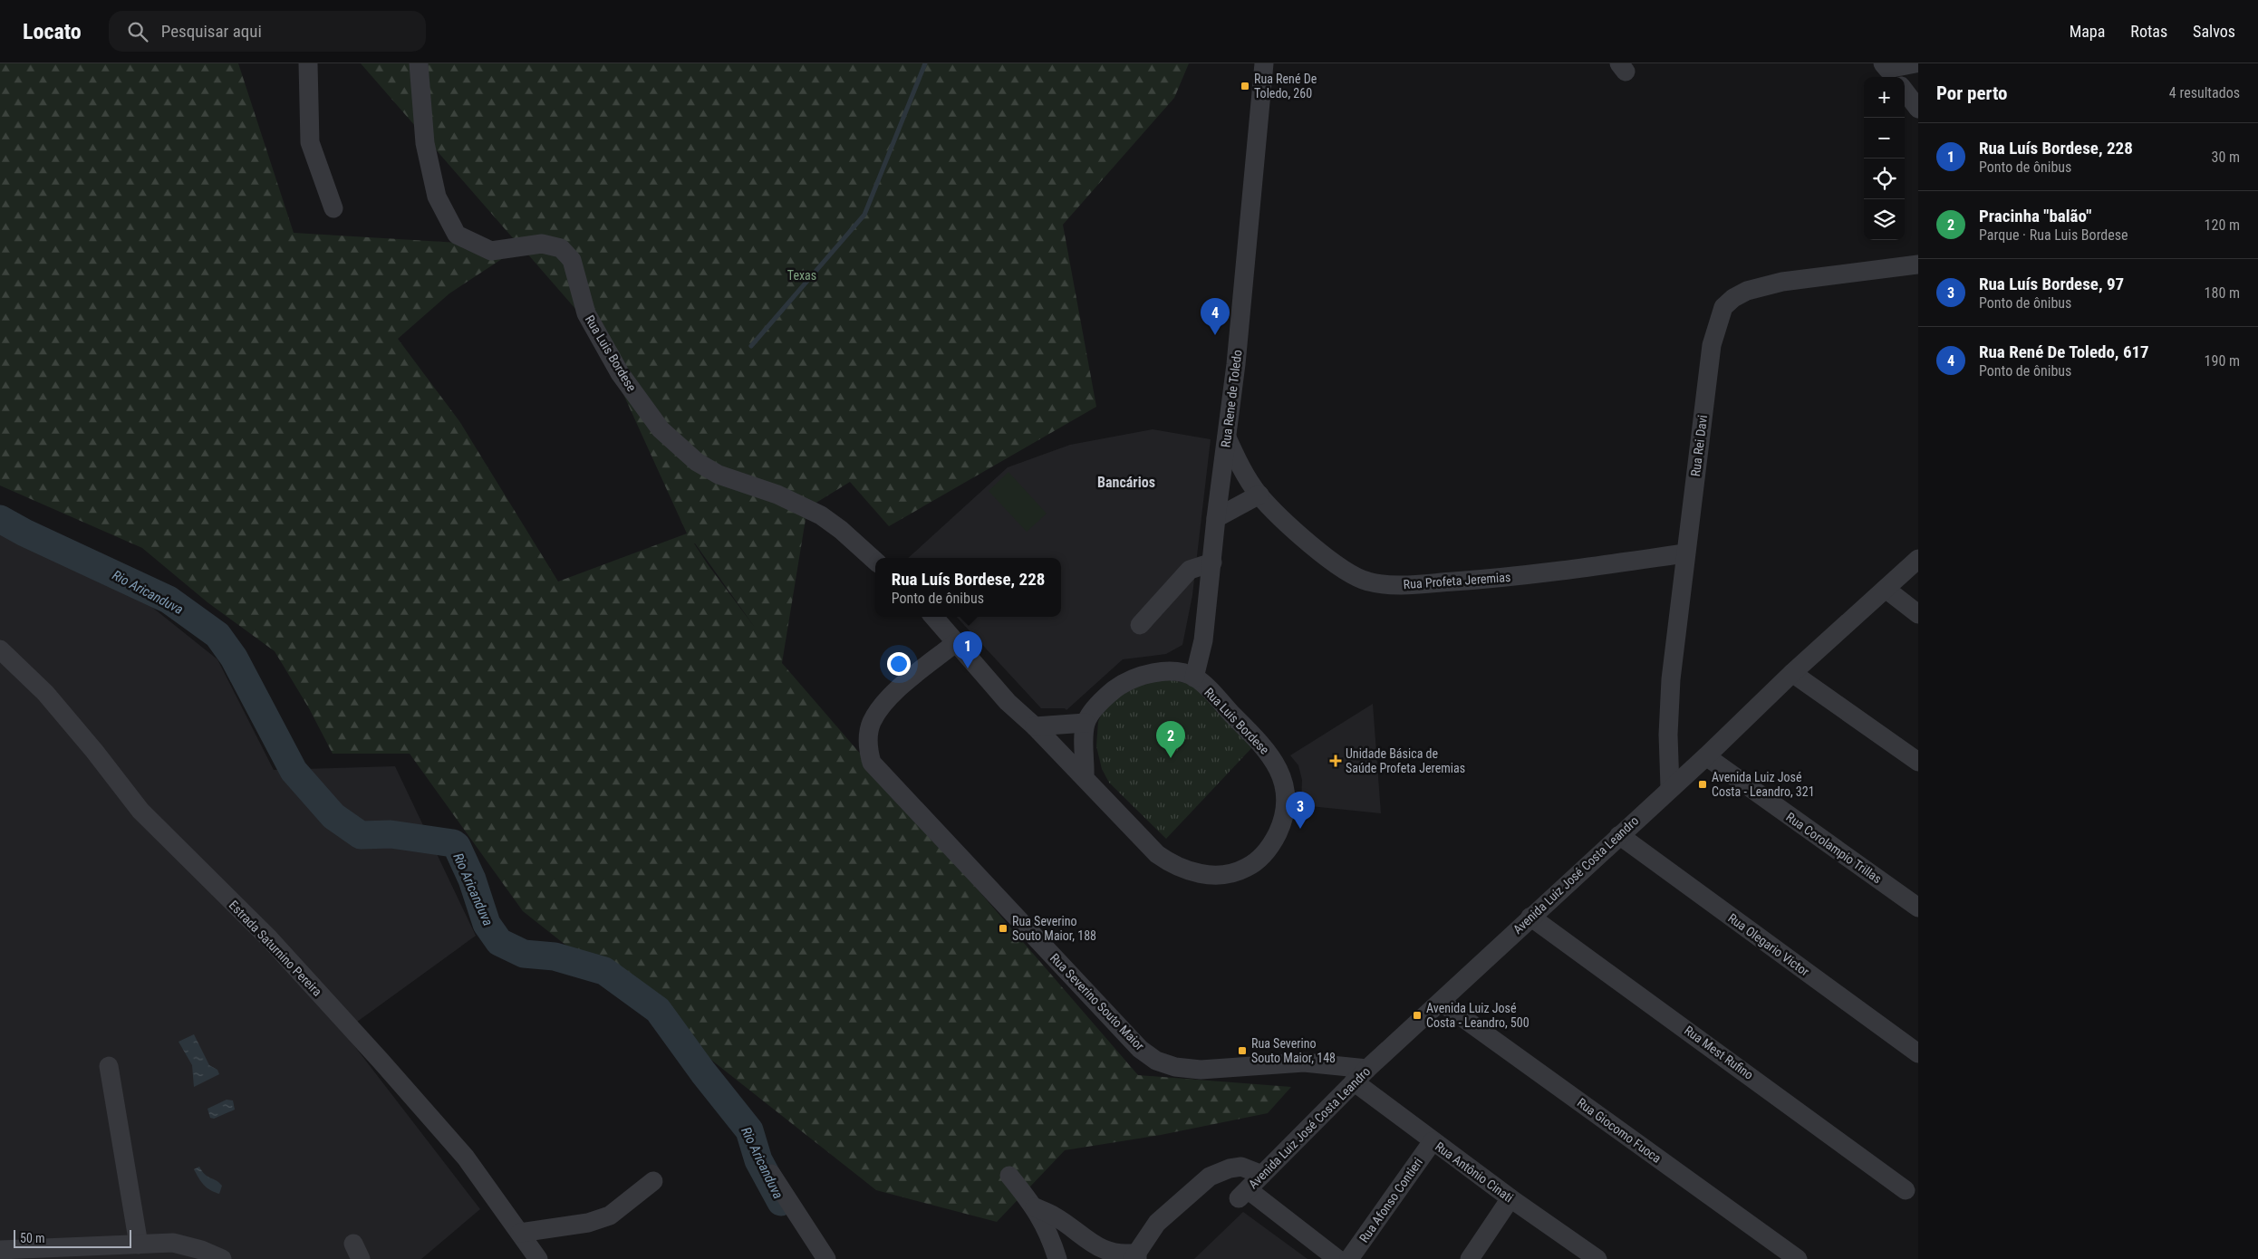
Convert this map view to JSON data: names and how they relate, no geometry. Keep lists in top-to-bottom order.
{
  "streets": {
    "street": [
      "Rua Luis Bordese",
      "Rua Rene de Toledo",
      "Rua Rei Davi",
      "Rua Profeta Jeremias",
      "Rua Corolampio Trillas",
      "Avenida Luiz José Costa Leandro",
      "Rua Olegario Victor",
      "Estrada Saturnino Pereira",
      "Rua Severino Souto Maior",
      "Rua Mest Rufino",
      "Rua Giocomo Fuoca",
      "Rua Antônio Cinati",
      "Rua Afonso Contieri"
    ]
  },
  "crossings": [
    ["Rua Luis Bordese", "Rua Rene de Toledo"],
    ["Rua Luis Bordese", "Rua Severino Souto Maior"],
    ["Rua Rene de Toledo", "Rua Profeta Jeremias"],
    ["Rua Rei Davi", "Rua Profeta Jeremias"],
    ["Rua Rei Davi", "Avenida Luiz José Costa Leandro"],
    ["Rua Corolampio Trillas", "Avenida Luiz José Costa Leandro"],
    ["Avenida Luiz José Costa Leandro", "Rua Olegario Victor"],
    ["Avenida Luiz José Costa Leandro", "Rua Severino Souto Maior"],
    ["Avenida Luiz José Costa Leandro", "Rua Mest Rufino"],
    ["Avenida Luiz José Costa Leandro", "Rua Giocomo Fuoca"],
    ["Avenida Luiz José Costa Leandro", "Rua Antônio Cinati"],
    ["Rua Severino Souto Maior", "Rua Antônio Cinati"],
    ["Rua Antônio Cinati", "Rua Afonso Contieri"]
  ],
  "districts": ["Bancários"],
  "water": ["Rio Aricanduva"],
  "parks": ["Texas"],
  "places": {
    "transit": [
      "Rua René De Toledo, 260",
      "Avenida Luiz José Costa - Leandro, 321",
      "Rua Severino Souto Maior, 188",
      "Avenida Luiz José Costa - Leandro, 500",
      "Rua Severino Souto Maior, 148"
    ],
    "health": ["Unidade Básica de Saúde Profeta Jeremias"]
  },
  "scale_bar": "50 m",
  "page": {
    "header": "Locato",
    "search": "Pesquisar aqui",
    "nav": ["Mapa", "Rotas", "Salvos"],
    "heading": ["Por perto", "4 resultados"],
    "map_buttons": ["+", "−"],
    "list": [
      {
        "mark": "1",
        "name": "Rua Luís Bordese, 228",
        "note": "Ponto de ônibus",
        "value": "30 m"
      },
      {
        "mark": "2",
        "name": "Pracinha \"balão\"",
        "note": "Parque · Rua Luis Bordese",
        "value": "120 m"
      },
      {
        "mark": "3",
        "name": "Rua Luís Bordese, 97",
        "note": "Ponto de ônibus",
        "value": "180 m"
      },
      {
        "mark": "4",
        "name": "Rua René De Toledo, 617",
        "note": "Ponto de ônibus",
        "value": "190 m"
      }
    ],
    "pins": [
      "4",
      "1",
      "2",
      "3"
    ],
    "popup": ["Rua Luís Bordese, 228", "Ponto de ônibus"],
    "scale": "50 m"
  }
}
